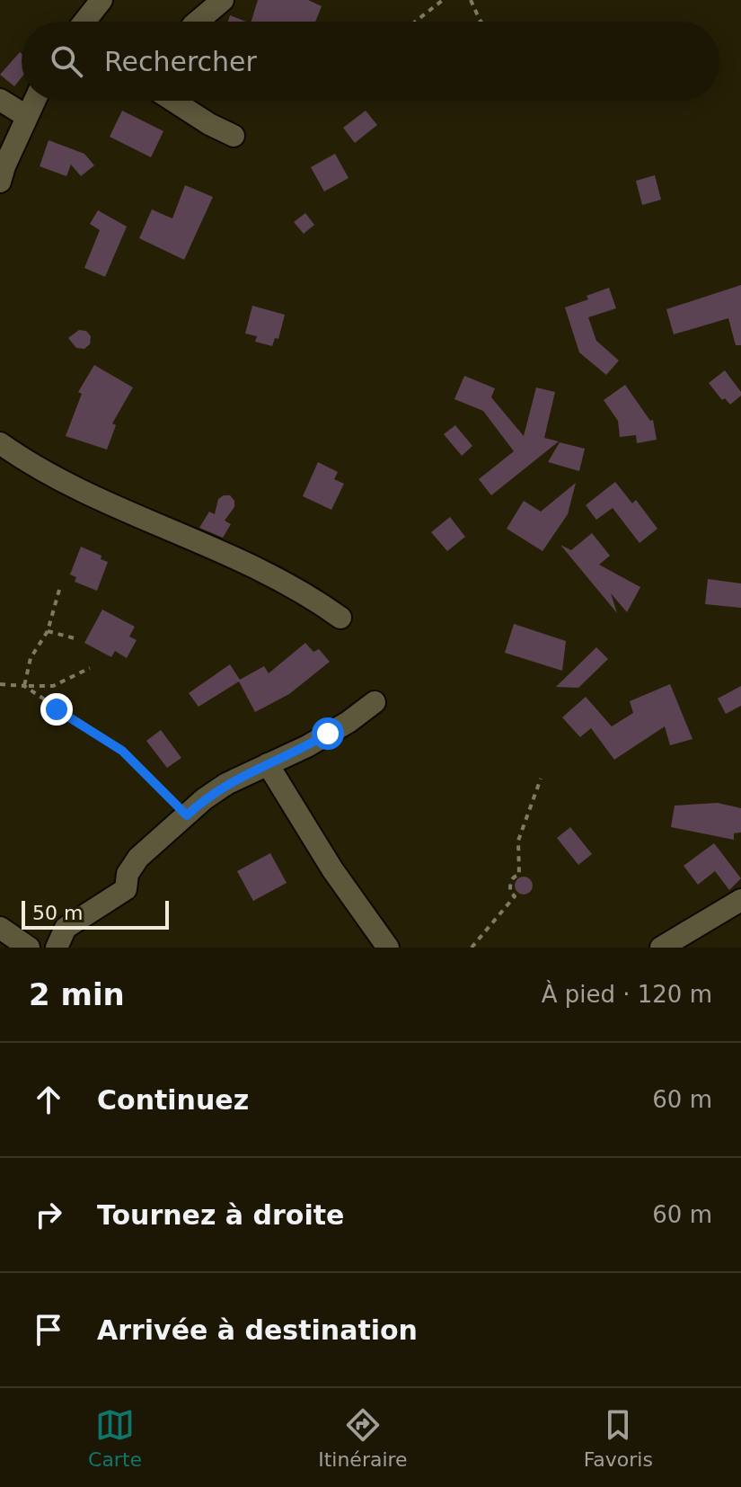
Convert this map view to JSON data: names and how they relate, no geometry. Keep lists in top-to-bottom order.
{
  "scale_bar": "50 m",
  "page": {
    "search": "Rechercher",
    "scale": "50 m",
    "heading": ["2 min", "À pied · 120 m"],
    "list": [
      ["Continuez", "60 m"],
      ["Tournez à droite", "60 m"],
      "Arrivée à destination"
    ],
    "nav": ["Carte", "Itinéraire", "Favoris"]
  }
}
